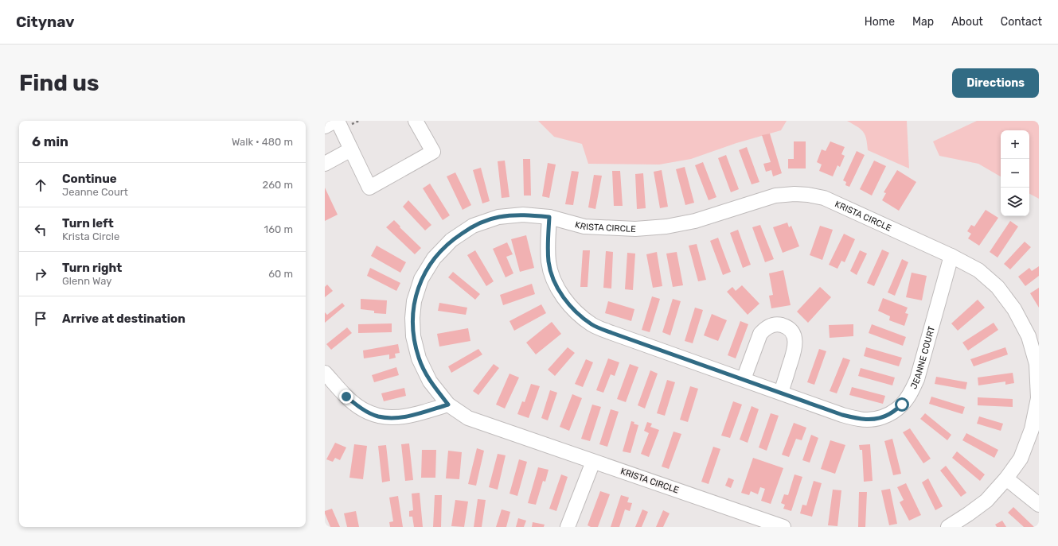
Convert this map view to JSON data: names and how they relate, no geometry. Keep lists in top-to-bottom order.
{
  "streets": {
    "street": ["KRISTA CIRCLE", "JEANNE COURT"]
  },
  "crossings": [
    ["KRISTA CIRCLE", "JEANNE COURT"]
  ],
  "page": {
    "header": "Citynav",
    "nav": [
      "Home",
      "Map",
      "About",
      "Contact"
    ],
    "buttons": "Directions",
    "title": "Find us",
    "heading": ["6 min", "Walk · 480 m"],
    "map_buttons": ["+", "−"],
    "list": [
      ["Continue", "Jeanne Court", "260 m"],
      ["Turn left", "Krista Circle", "160 m"],
      ["Turn right", "Glenn Way", "60 m"],
      "Arrive at destination"
    ]
  }
}
